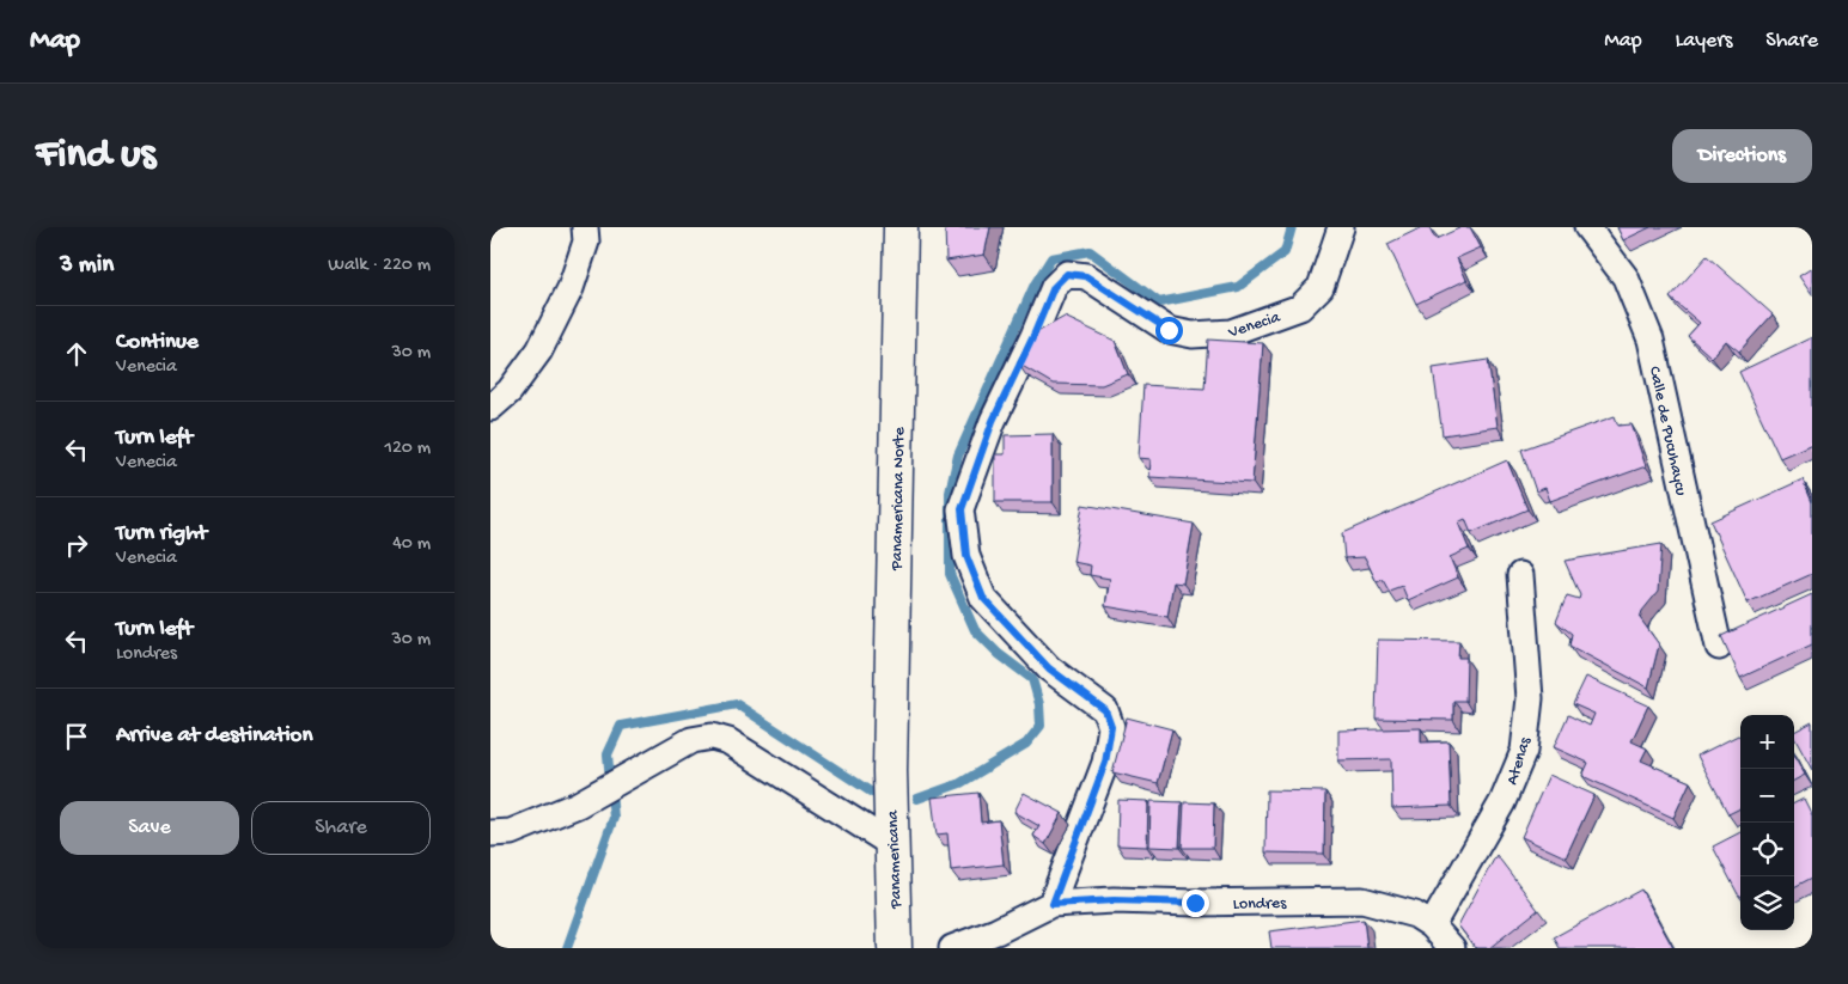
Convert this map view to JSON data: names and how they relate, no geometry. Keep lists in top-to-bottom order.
{
  "streets": {
    "main road": ["Panamericana Norte", "Panamericana"],
    "street": [
      "Venecia",
      "Calle de Pucuhaycu",
      "Atenas",
      "Londres"
    ]
  },
  "crossings": [
    ["Venecia", "Londres"],
    ["Panamericana Norte", "Panamericana"],
    ["Atenas", "Londres"]
  ],
  "page": {
    "header": "Map",
    "nav": ["Map", "Layers", "Share"],
    "buttons": [
      "Directions",
      ["Save", "Share"]
    ],
    "title": "Find us",
    "heading": ["3 min", "Walk · 220 m"],
    "list": [
      ["Continue", "Venecia", "30 m"],
      ["Turn left", "Venecia", "120 m"],
      ["Turn right", "Venecia", "40 m"],
      ["Turn left", "Londres", "30 m"],
      "Arrive at destination"
    ],
    "map_buttons": ["+", "−"]
  }
}
